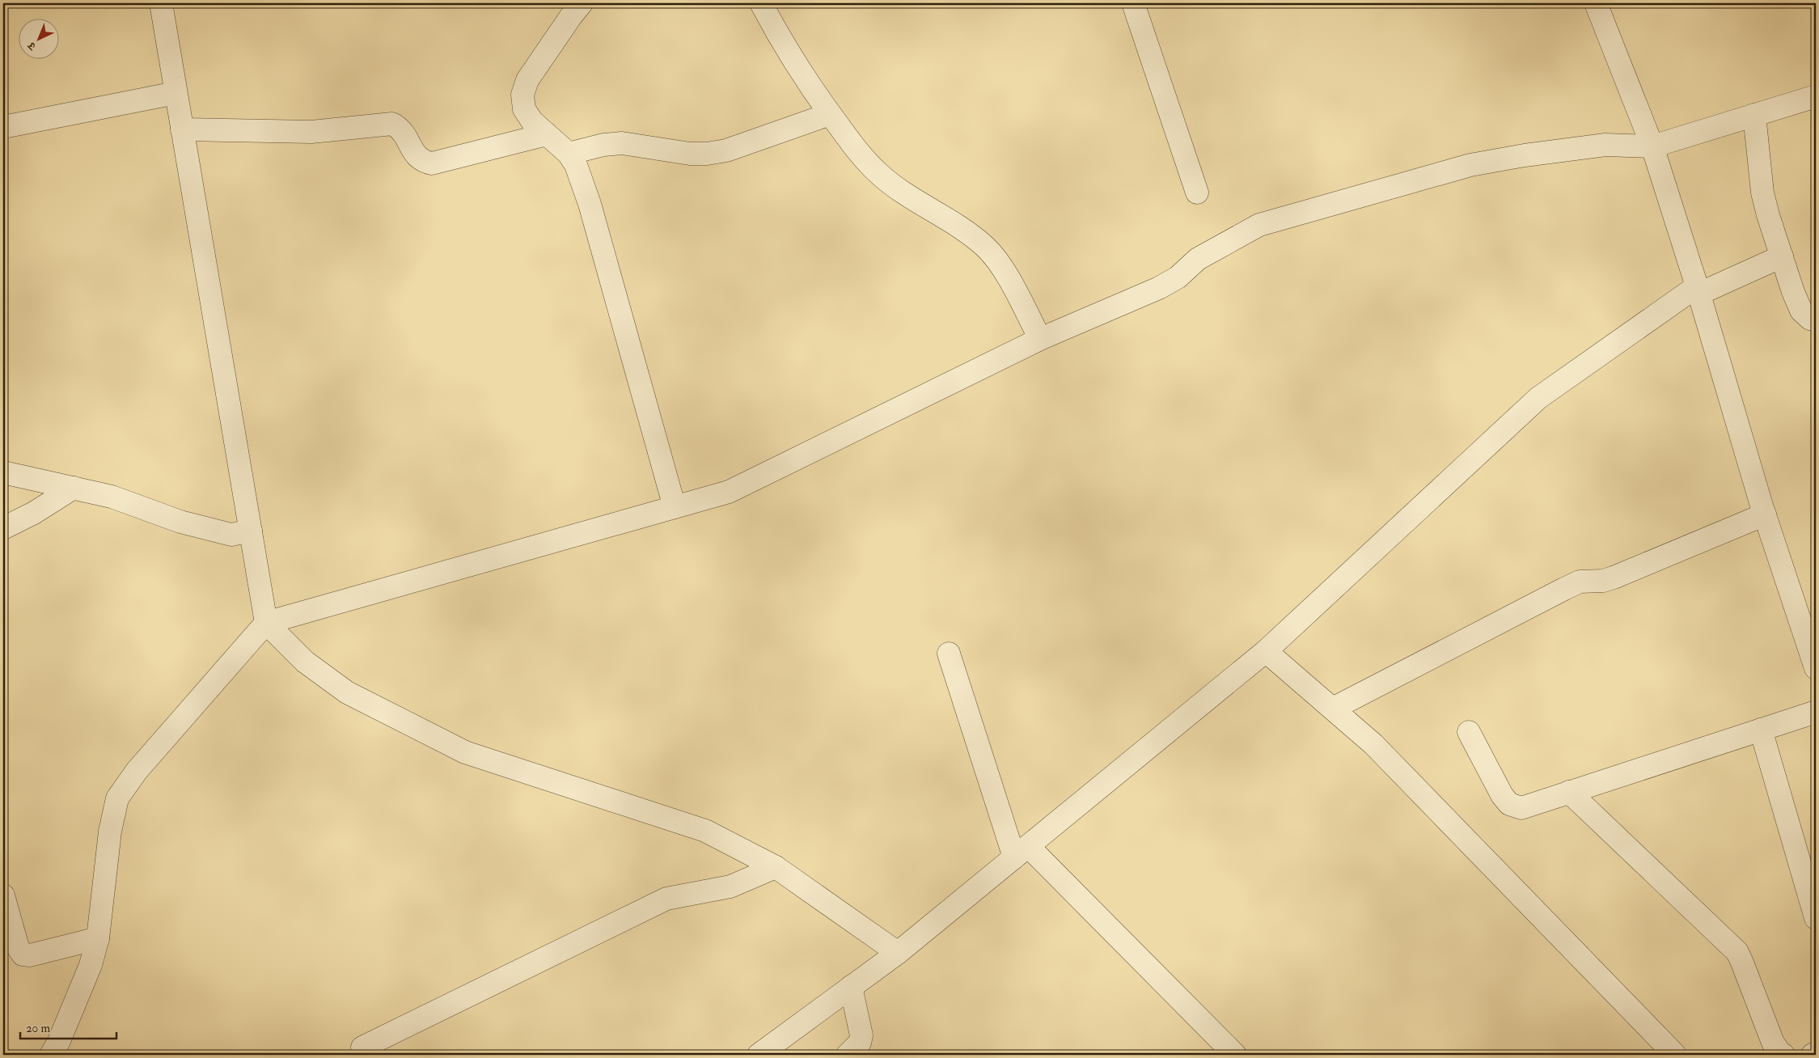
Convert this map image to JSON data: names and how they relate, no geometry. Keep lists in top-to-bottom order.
{
  "scale_bar": "20 m",
  "north": "bottom left"
}
